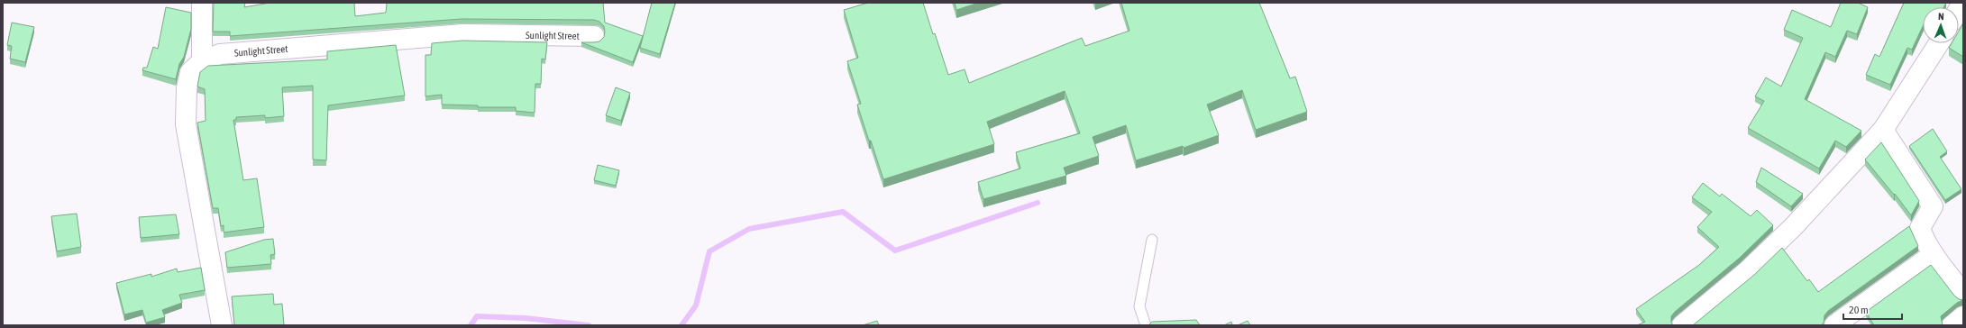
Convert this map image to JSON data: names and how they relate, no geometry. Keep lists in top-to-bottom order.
{
  "streets": {
    "street": ["Sunlight Street"]
  },
  "scale_bar": "20 m",
  "north": "top"
}
